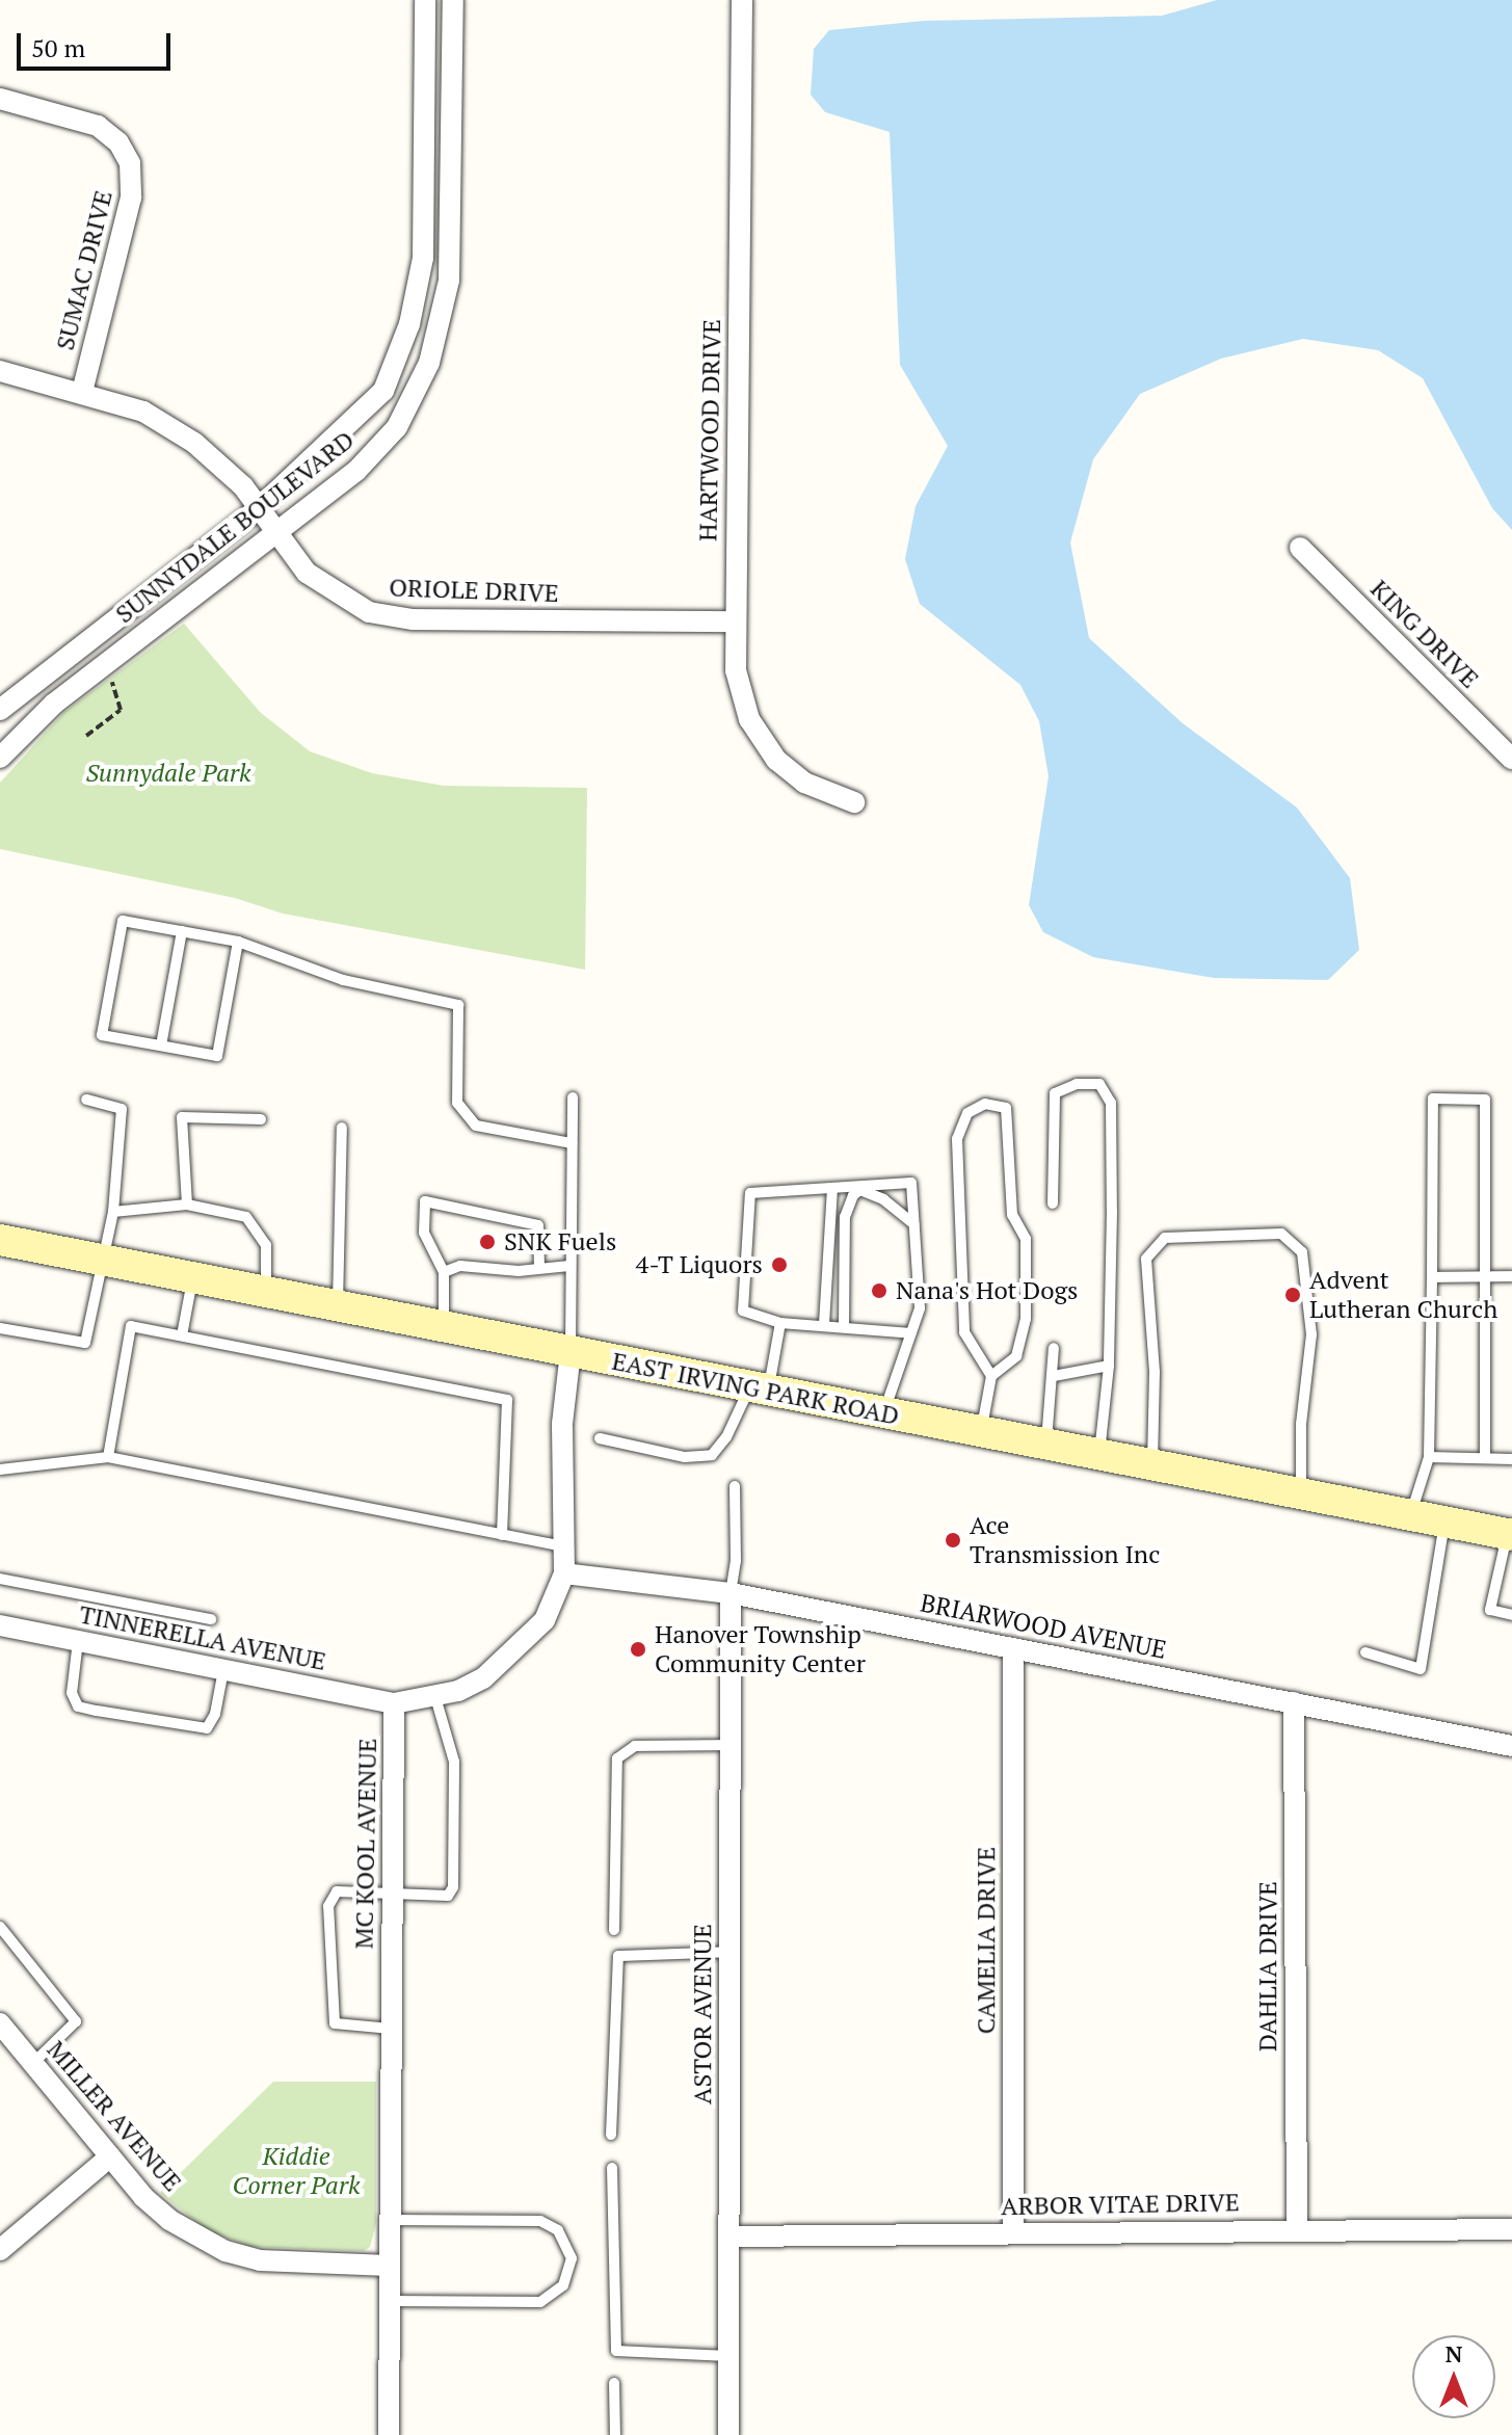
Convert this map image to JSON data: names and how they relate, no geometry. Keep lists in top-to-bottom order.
{
  "streets": {
    "main road": ["EAST IRVING PARK ROAD"],
    "street": [
      "SUMAC DRIVE",
      "HARTWOOD DRIVE",
      "SUNNYDALE BOULEVARD",
      "ORIOLE DRIVE",
      "KING DRIVE",
      "BRIARWOOD AVENUE",
      "TINNERELLA AVENUE",
      "MC KOOL AVENUE",
      "CAMELIA DRIVE",
      "DAHLIA DRIVE",
      "ASTOR AVENUE",
      "MILLER AVENUE",
      "ARBOR VITAE DRIVE"
    ]
  },
  "crossings": [
    ["SUMAC DRIVE", "ORIOLE DRIVE"],
    ["HARTWOOD DRIVE", "ORIOLE DRIVE"],
    ["SUNNYDALE BOULEVARD", "ORIOLE DRIVE"],
    ["EAST IRVING PARK ROAD", "MC KOOL AVENUE"],
    ["BRIARWOOD AVENUE", "MC KOOL AVENUE"],
    ["BRIARWOOD AVENUE", "CAMELIA DRIVE"],
    ["BRIARWOOD AVENUE", "DAHLIA DRIVE"],
    ["BRIARWOOD AVENUE", "ASTOR AVENUE"],
    ["TINNERELLA AVENUE", "MC KOOL AVENUE"],
    ["MC KOOL AVENUE", "MILLER AVENUE"],
    ["CAMELIA DRIVE", "ARBOR VITAE DRIVE"],
    ["DAHLIA DRIVE", "ARBOR VITAE DRIVE"],
    ["ASTOR AVENUE", "ARBOR VITAE DRIVE"]
  ],
  "parks": ["Sunnydale Park", "Kiddie Corner Park"],
  "places": [
    "SNK Fuels",
    "4-T Liquors",
    "Nana's Hot Dogs",
    "Advent Lutheran Church",
    "Ace Transmission Inc",
    "Hanover Township Community Center"
  ],
  "scale_bar": "50 m",
  "north": "top"
}
